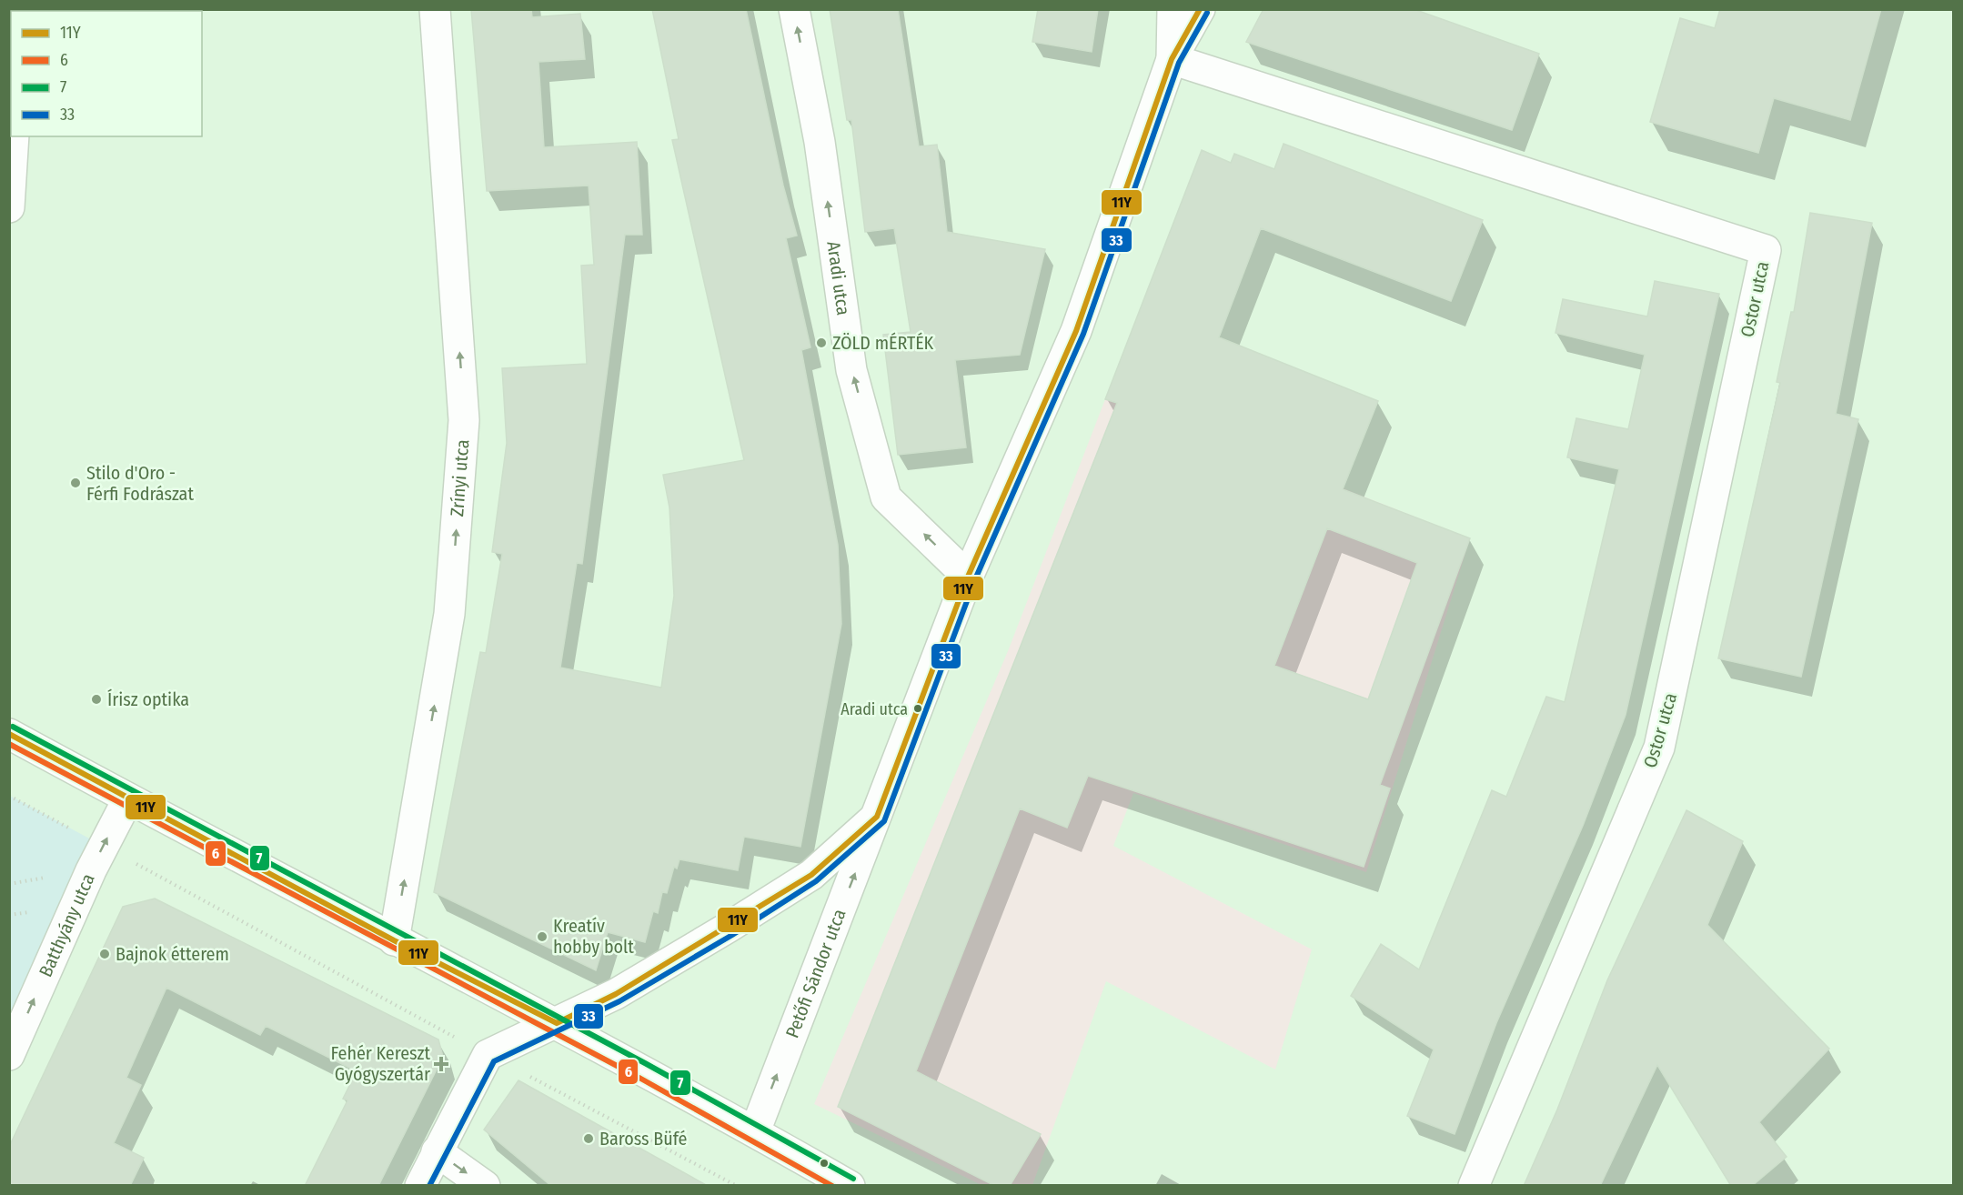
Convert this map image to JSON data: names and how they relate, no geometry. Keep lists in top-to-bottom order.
{
  "streets": {
    "street": [
      "Aradi utca",
      "Ostor utca",
      "Zrínyi utca",
      "Batthyány utca",
      "Petőfi Sándor utca"
    ]
  },
  "crossings": [
    ["Aradi utca", "Petőfi Sándor utca"],
    ["Ostor utca", "Petőfi Sándor utca"]
  ],
  "one_way": ["Aradi utca", "Zrínyi utca", "Batthyány utca"],
  "places": {
    "other": [
      "ZÖLD mÉRTÉK",
      "Stilo d'Oro - Férfi Fodrászat",
      "Írisz optika",
      "Aradi utca",
      "Kreatív hobby bolt",
      "Bajnok étterem",
      "Baross Büfé"
    ],
    "health": ["Fehér Kereszt Gyógyszertár"]
  },
  "lines": [
    "transit line 11Y",
    "transit line 33",
    "transit line 7",
    "transit line 6"
  ],
  "legend": [
    "11Y",
    "6",
    "7",
    "33"
  ]
}
